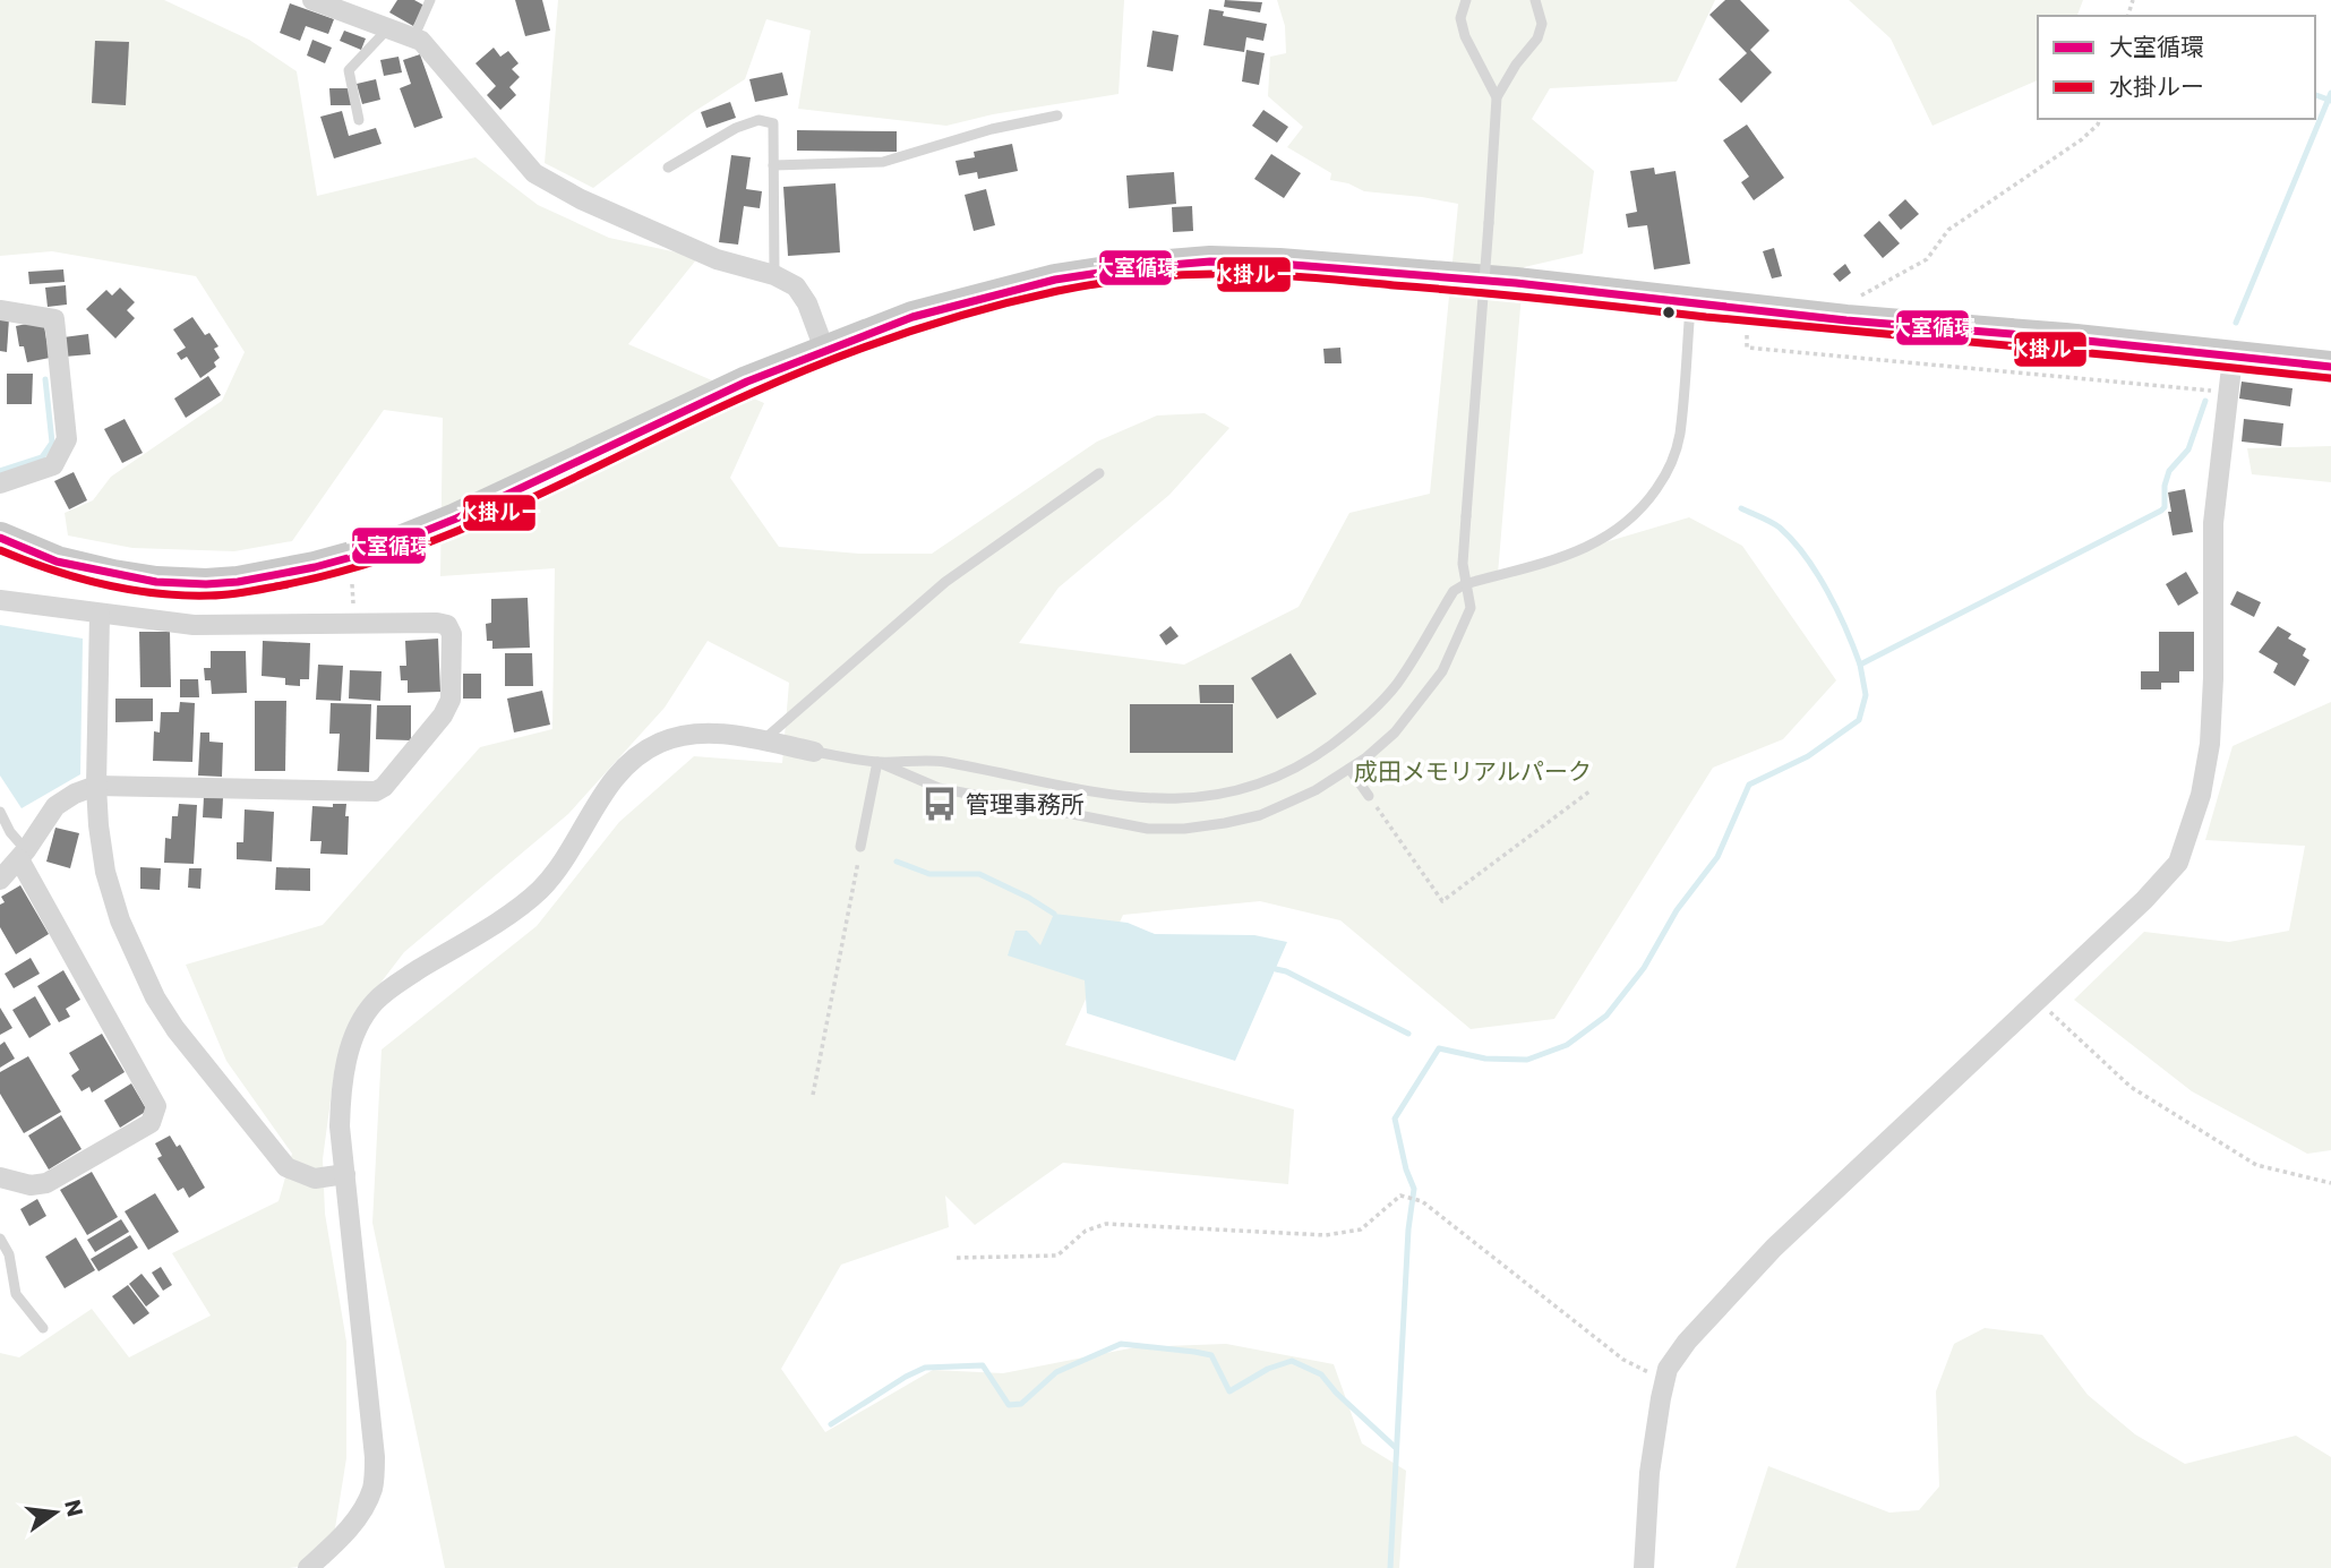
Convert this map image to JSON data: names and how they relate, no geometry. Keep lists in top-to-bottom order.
{
  "parks": ["成田メモリアルパーク"],
  "places": {
    "bus stop": ["管理事務所"]
  },
  "lines": ["transit line 大室循環", "transit line 水掛ルー"],
  "legend": ["大室循環", "水掛ルー"],
  "north": "right"
}
